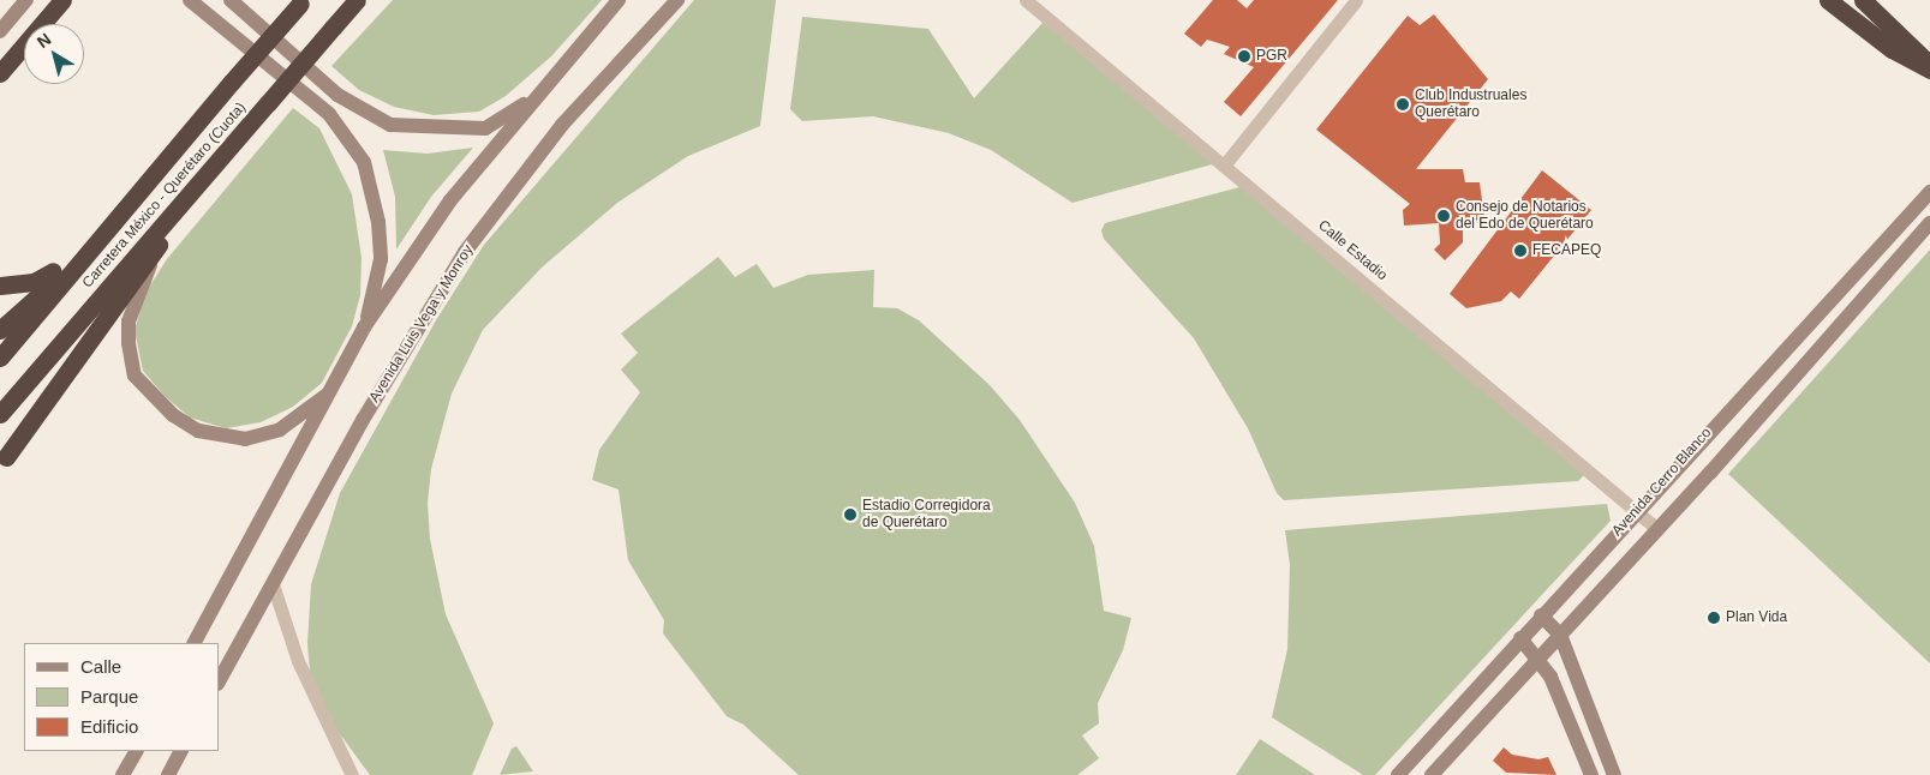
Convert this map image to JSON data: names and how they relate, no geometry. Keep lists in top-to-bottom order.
{
  "streets": {
    "highway": ["Carretera México - Querétaro (Cuota)"],
    "main road": ["Avenida Luis Vega y Monroy", "Avenida Cerro Blanco"],
    "street": ["Calle Estadio"]
  },
  "crossings": [
    ["Calle Estadio", "Avenida Cerro Blanco"]
  ],
  "places": [
    "PGR",
    "Club Industruales Querétaro",
    "Consejo de Notarios del Edo de Querétaro",
    "FECAPEQ",
    "Estadio Corregidora de Querétaro",
    "Plan Vida"
  ],
  "legend": ["Calle", "Parque", "Edificio"],
  "north": "top left"
}
